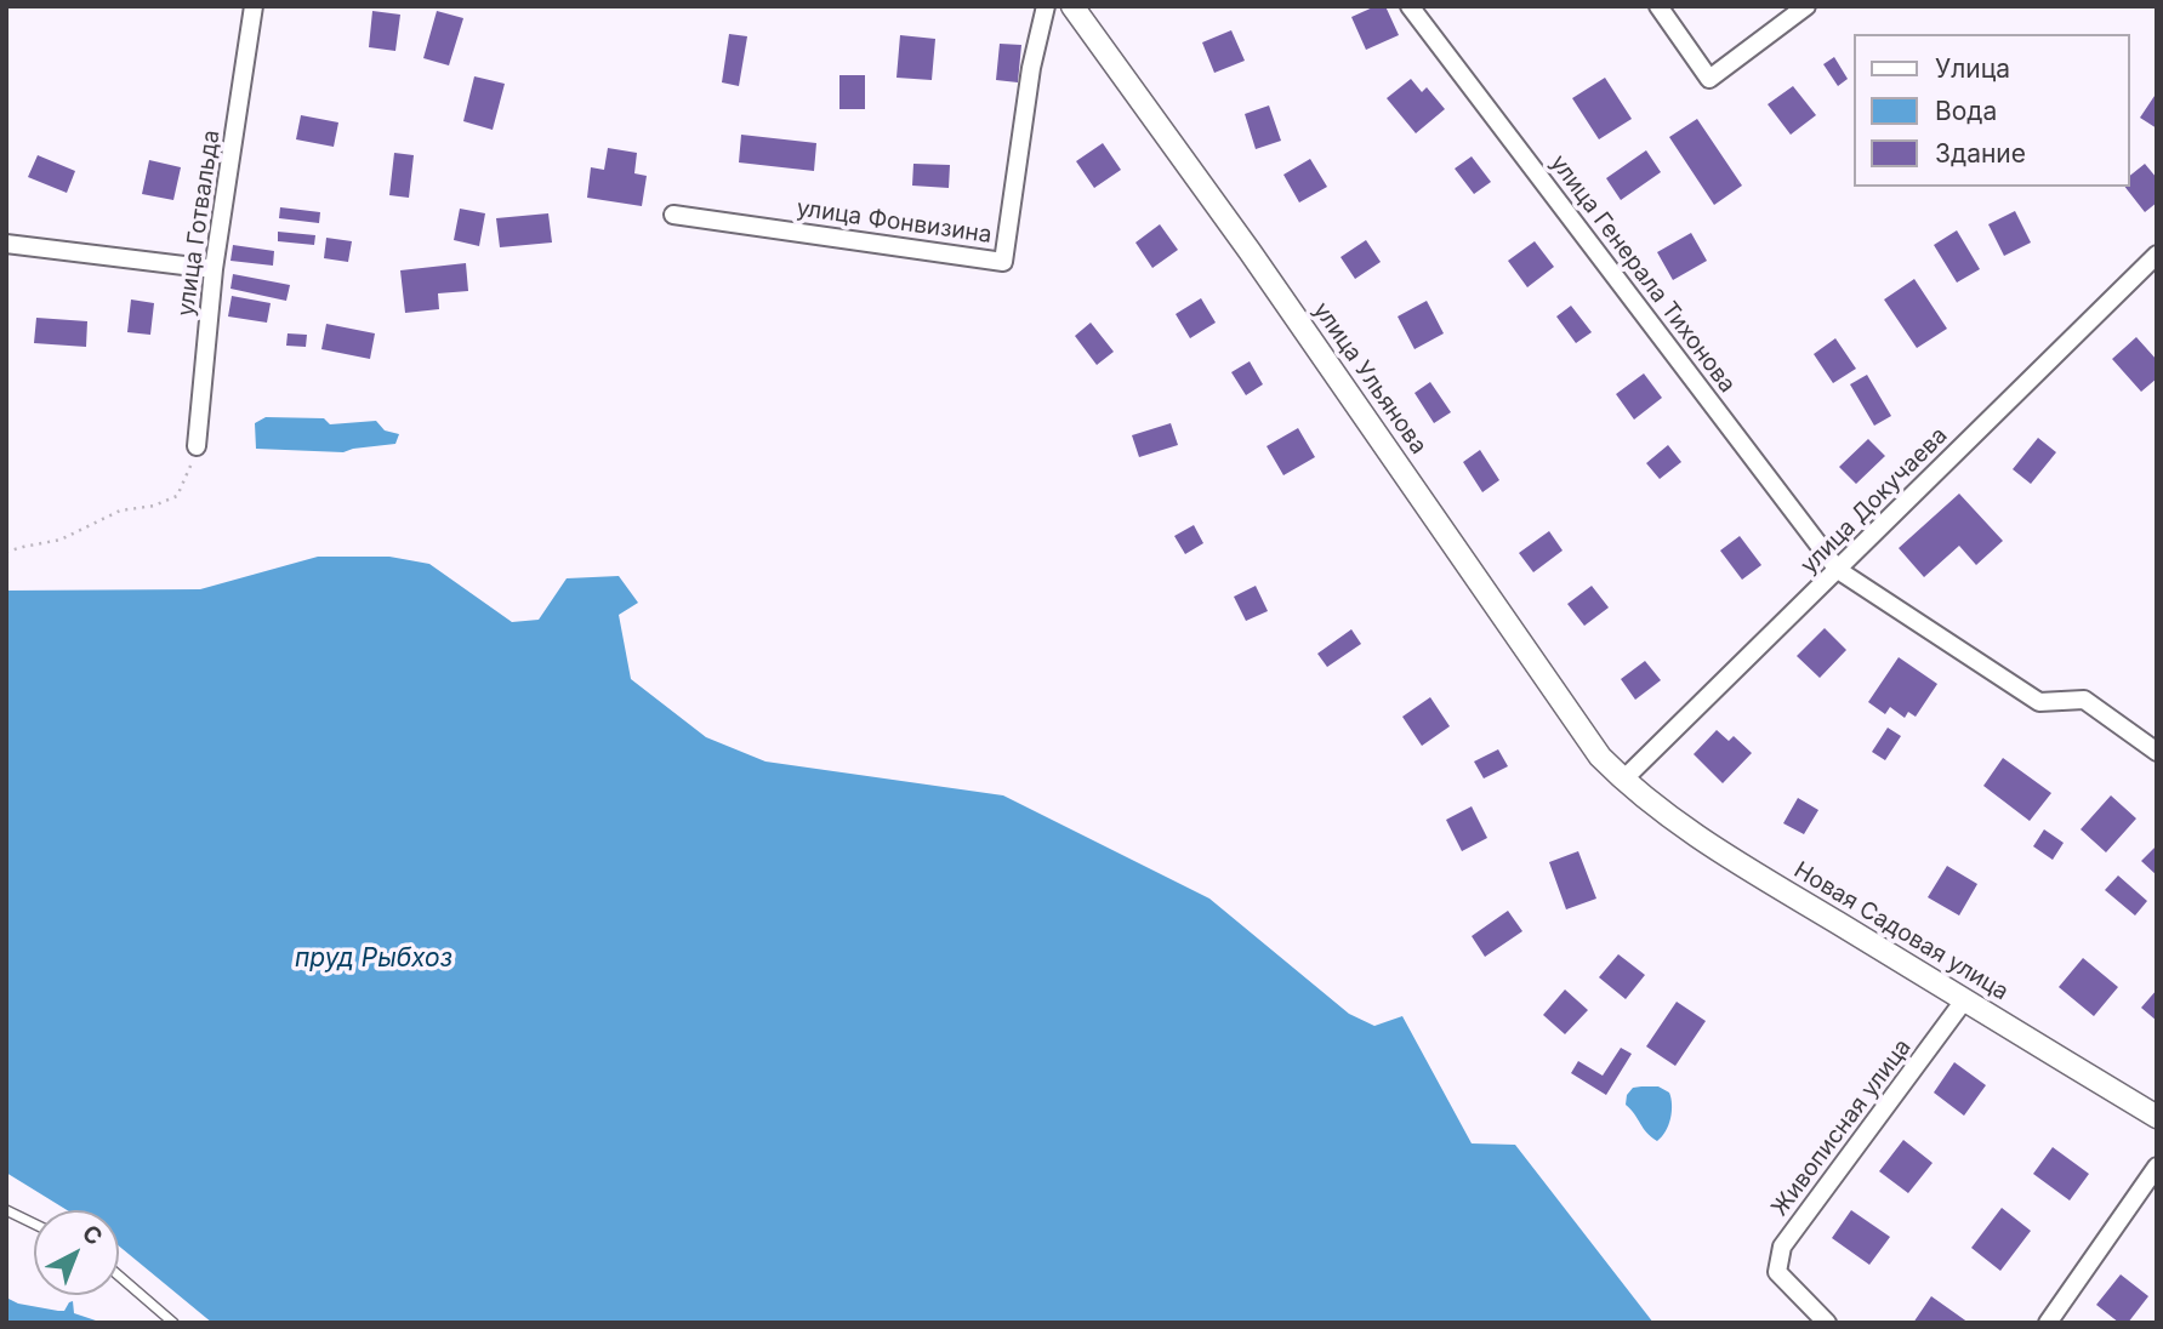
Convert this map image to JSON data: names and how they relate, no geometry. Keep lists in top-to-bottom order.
{
  "streets": {
    "street": [
      "улица Фонвизина",
      "улица Готвальда",
      "улица Генерала Тихонова",
      "улица Ульянова",
      "улица Докучаева",
      "Новая Садовая улица",
      "Живописная улица"
    ]
  },
  "crossings": [
    ["улица Генерала Тихонова", "улица Докучаева"],
    ["улица Ульянова", "улица Докучаева"],
    ["улица Ульянова", "Новая Садовая улица"],
    ["улица Докучаева", "Новая Садовая улица"],
    ["Новая Садовая улица", "Живописная улица"]
  ],
  "water": ["пруд Рыбхоз"],
  "legend": ["Улица", "Вода", "Здание"],
  "north": "top right"
}
